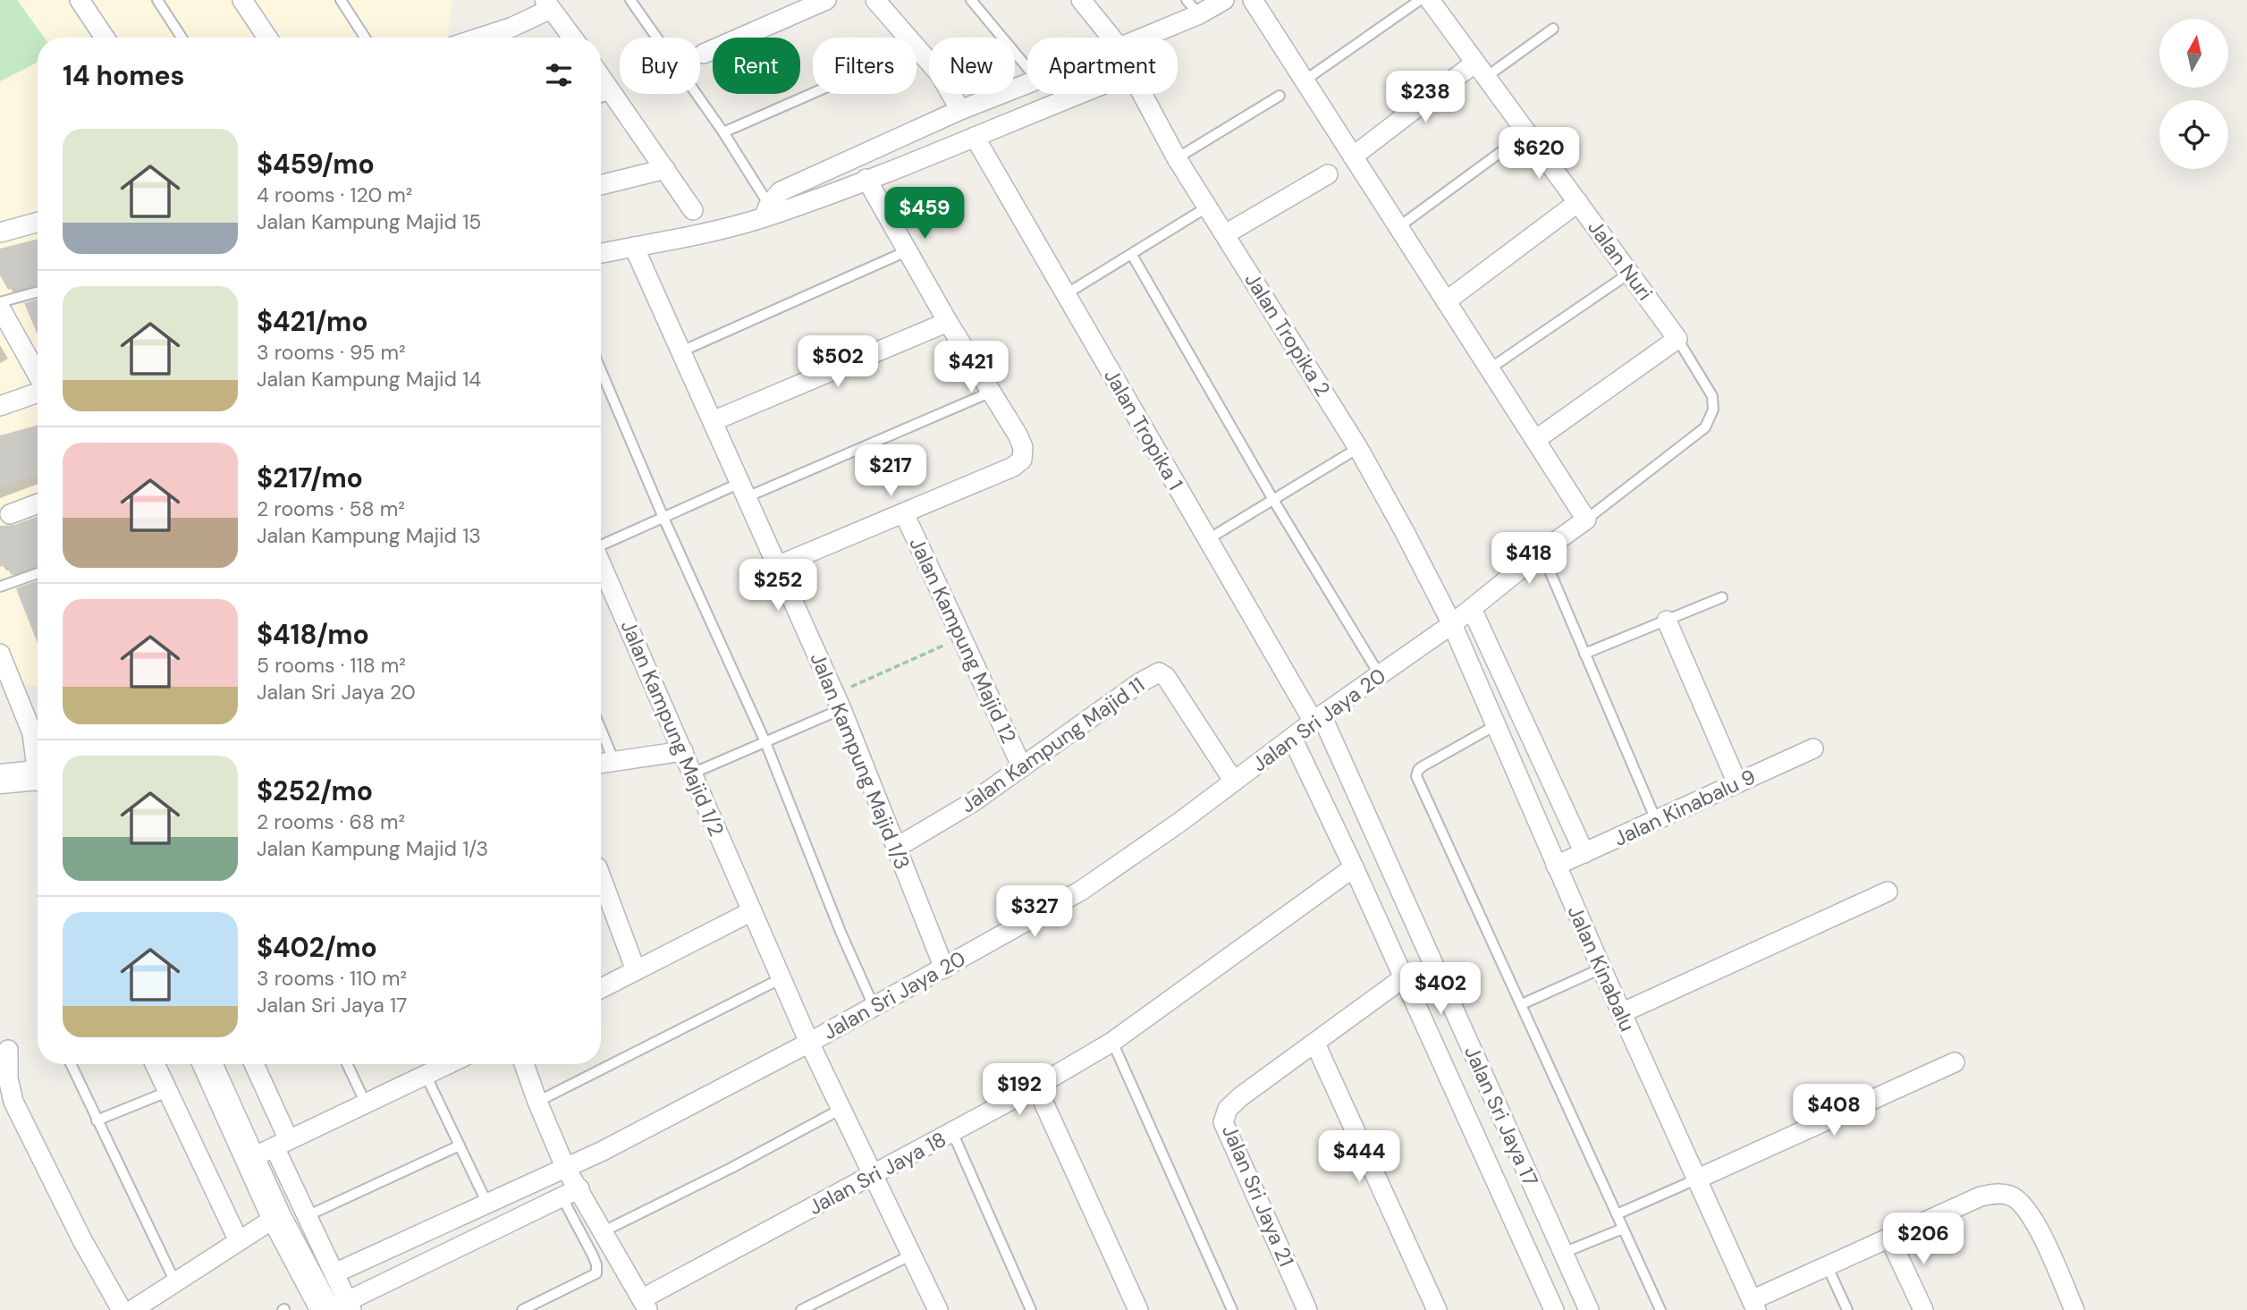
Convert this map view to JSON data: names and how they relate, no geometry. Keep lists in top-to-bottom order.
{
  "streets": {
    "street": [
      "Jalan Nuri",
      "Jalan Tropika 2",
      "Jalan Tropika 1",
      "Jalan Kampung Majid 12",
      "Jalan Sri Jaya 20",
      "Jalan Kampung Majid 1/2",
      "Jalan Kampung Majid 11",
      "Jalan Kampung Majid 1/3",
      "Jalan Kinabalu 9",
      "Jalan Kinabalu",
      "Jalan Sri Jaya 17",
      "Jalan Sri Jaya 18",
      "Jalan Sri Jaya 21"
    ]
  },
  "crossings": [
    ["Jalan Tropika 2", "Jalan Sri Jaya 20"],
    ["Jalan Tropika 2", "Jalan Kinabalu"],
    ["Jalan Tropika 1", "Jalan Sri Jaya 20"],
    ["Jalan Tropika 1", "Jalan Sri Jaya 17"],
    ["Jalan Kampung Majid 12", "Jalan Kampung Majid 11"],
    ["Jalan Sri Jaya 20", "Jalan Kampung Majid 1/2"],
    ["Jalan Sri Jaya 20", "Jalan Kampung Majid 11"],
    ["Jalan Sri Jaya 20", "Jalan Kampung Majid 1/3"],
    ["Jalan Sri Jaya 20", "Jalan Kinabalu"],
    ["Jalan Sri Jaya 20", "Jalan Sri Jaya 17"],
    ["Jalan Kampung Majid 1/2", "Jalan Sri Jaya 18"],
    ["Jalan Kampung Majid 11", "Jalan Kampung Majid 1/3"],
    ["Jalan Kinabalu 9", "Jalan Kinabalu"],
    ["Jalan Sri Jaya 17", "Jalan Sri Jaya 18"],
    ["Jalan Sri Jaya 17", "Jalan Sri Jaya 21"]
  ],
  "north": "top",
  "page": {
    "chip": [
      "Buy",
      "Rent",
      "Filters",
      "New",
      "Apartment"
    ],
    "heading": "14 homes",
    "price": [
      "$238",
      "$620",
      "$459",
      "$502",
      "$421",
      "$217",
      "$418",
      "$252",
      "$327",
      "$402",
      "$192",
      "$408",
      "$444",
      "$206"
    ],
    "list": [
      {
        "name": "$459/mo",
        "note": "4 rooms · 120 m² · Jalan Kampung Majid 15"
      },
      {
        "name": "$421/mo",
        "note": "3 rooms · 95 m² · Jalan Kampung Majid 14"
      },
      {
        "name": "$217/mo",
        "note": "2 rooms · 58 m² · Jalan Kampung Majid 13"
      },
      {
        "name": "$418/mo",
        "note": "5 rooms · 118 m² · Jalan Sri Jaya 20"
      },
      {
        "name": "$252/mo",
        "note": "2 rooms · 68 m² · Jalan Kampung Majid 1/3"
      },
      {
        "name": "$402/mo",
        "note": "3 rooms · 110 m² · Jalan Sri Jaya 17"
      }
    ]
  }
}
